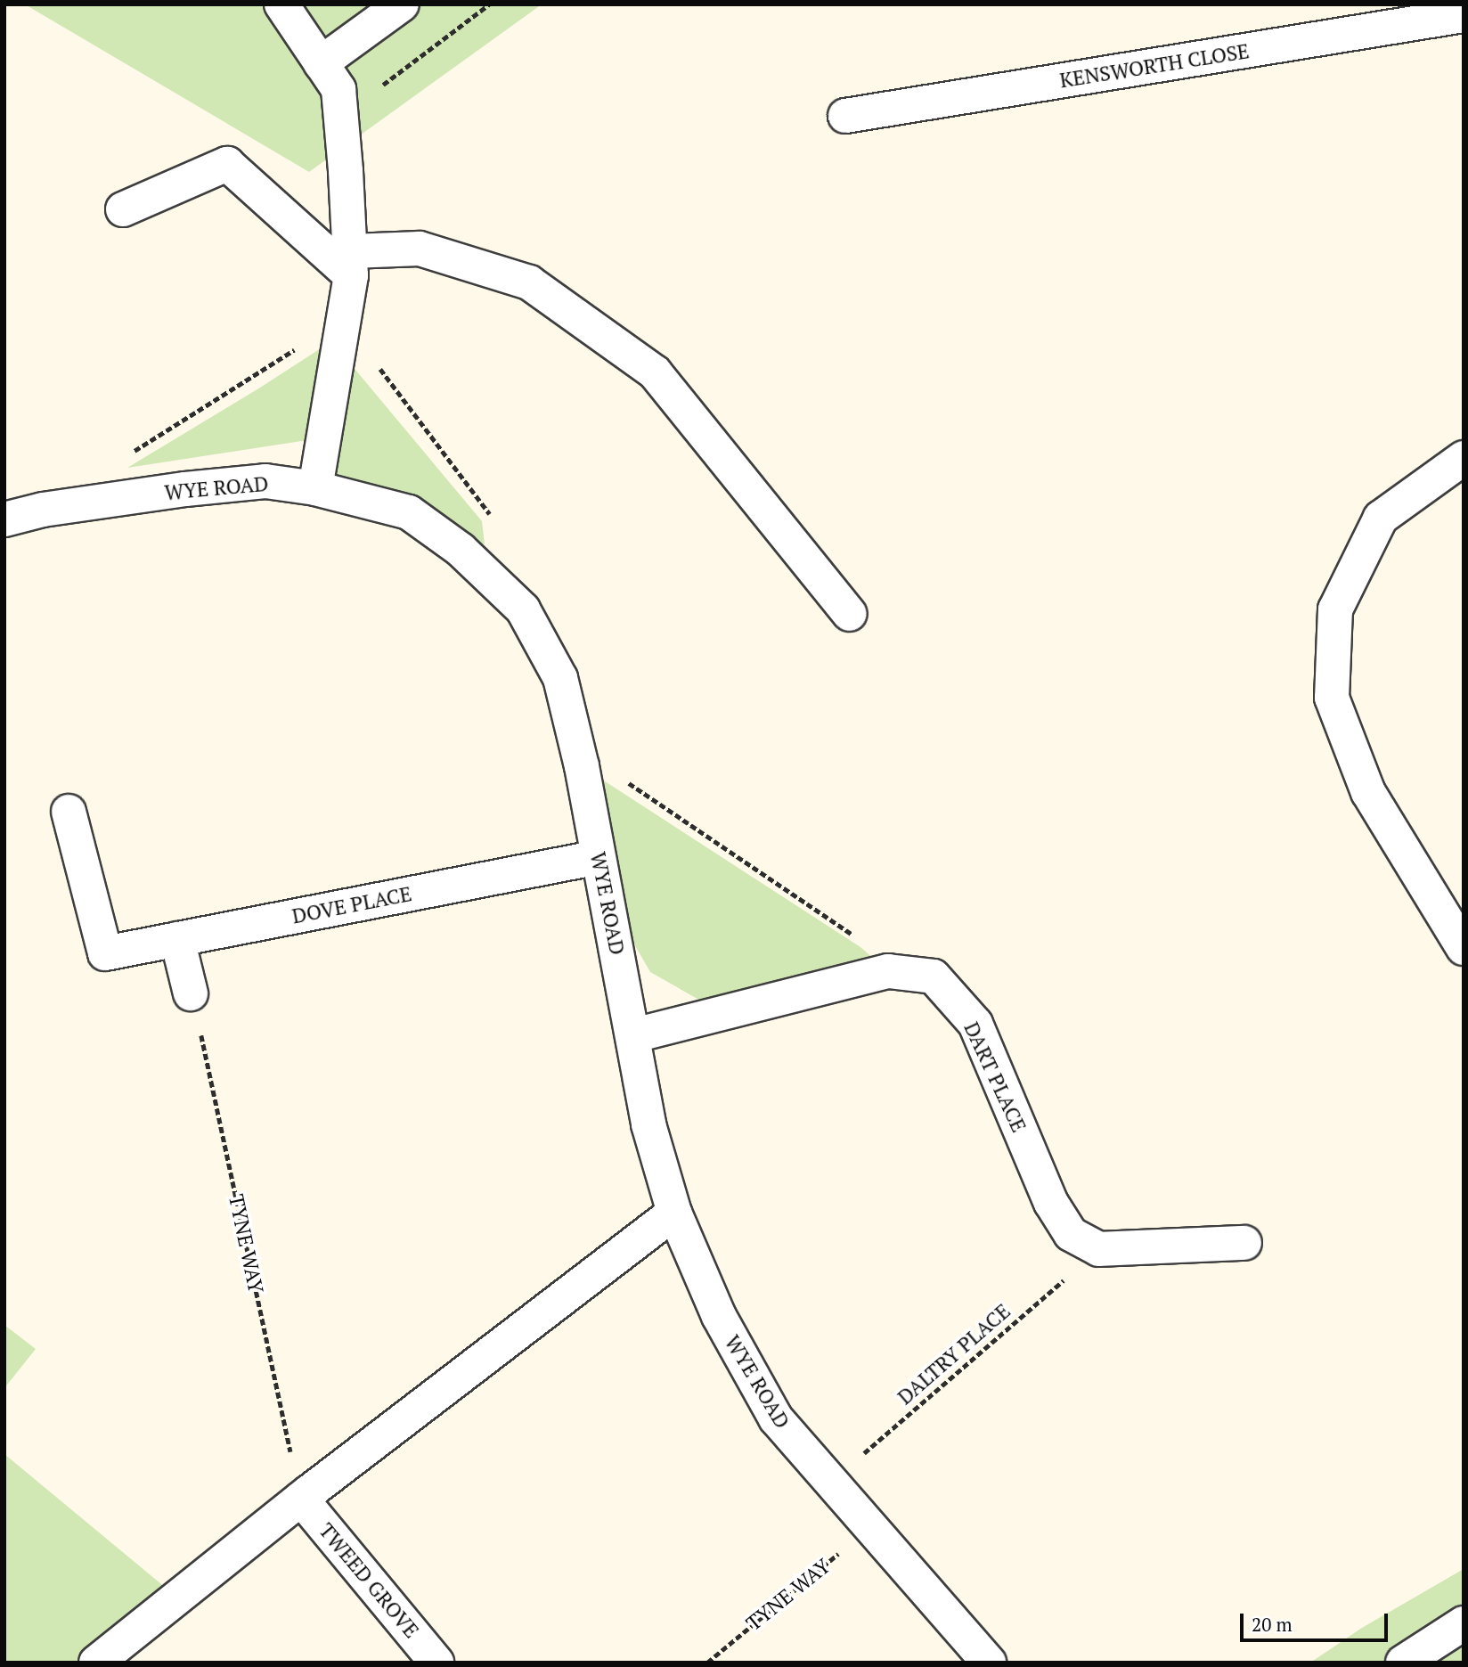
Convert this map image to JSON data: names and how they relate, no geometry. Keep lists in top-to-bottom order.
{
  "streets": {
    "street": [
      "KENSWORTH CLOSE",
      "WYE ROAD",
      "DOVE PLACE",
      "DART PLACE",
      "TWEED GROVE"
    ],
    "path": ["TYNE WAY", "DALTRY PLACE"]
  },
  "crossings": [
    ["WYE ROAD", "DOVE PLACE"],
    ["WYE ROAD", "DART PLACE"],
    ["WYE ROAD", "TYNE WAY"],
    ["WYE ROAD", "DALTRY PLACE"],
    ["DART PLACE", "DALTRY PLACE"],
    ["TYNE WAY", "TWEED GROVE"]
  ],
  "scale_bar": "20 m"
}
